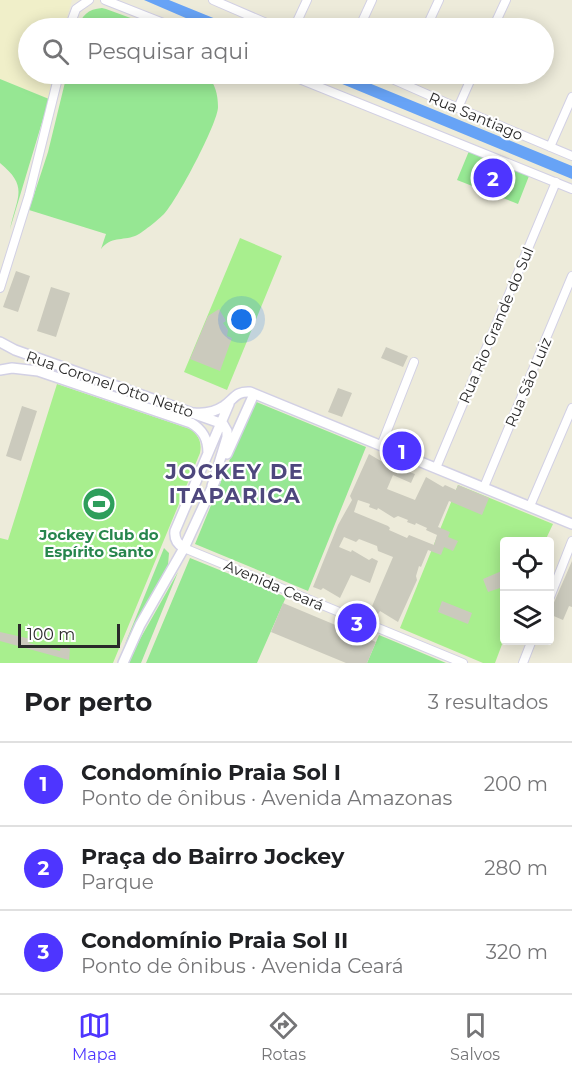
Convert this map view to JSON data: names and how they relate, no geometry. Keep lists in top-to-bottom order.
{
  "streets": {
    "street": [
      "Rua Santiago",
      "Rua Rio Grande do Sul",
      "Rua São Luiz",
      "Rua Coronel Otto Netto",
      "Avenida Ceará"
    ]
  },
  "districts": ["JOCKEY DE ITAPARICA"],
  "places": {
    "sports": ["Jockey Club do Espírito Santo"]
  },
  "scale_bar": "100 m",
  "page": {
    "search": "Pesquisar aqui",
    "pins": ["2", "1", "3"],
    "scale": "100 m",
    "heading": ["Por perto", "3 resultados"],
    "list": [
      {
        "mark": "1",
        "name": "Condomínio Praia Sol I",
        "note": "Ponto de ônibus · Avenida Amazonas",
        "value": "200 m"
      },
      {
        "mark": "2",
        "name": "Praça do Bairro Jockey",
        "note": "Parque",
        "value": "280 m"
      },
      {
        "mark": "3",
        "name": "Condomínio Praia Sol II",
        "note": "Ponto de ônibus · Avenida Ceará",
        "value": "320 m"
      }
    ],
    "nav": ["Mapa", "Rotas", "Salvos"]
  }
}
